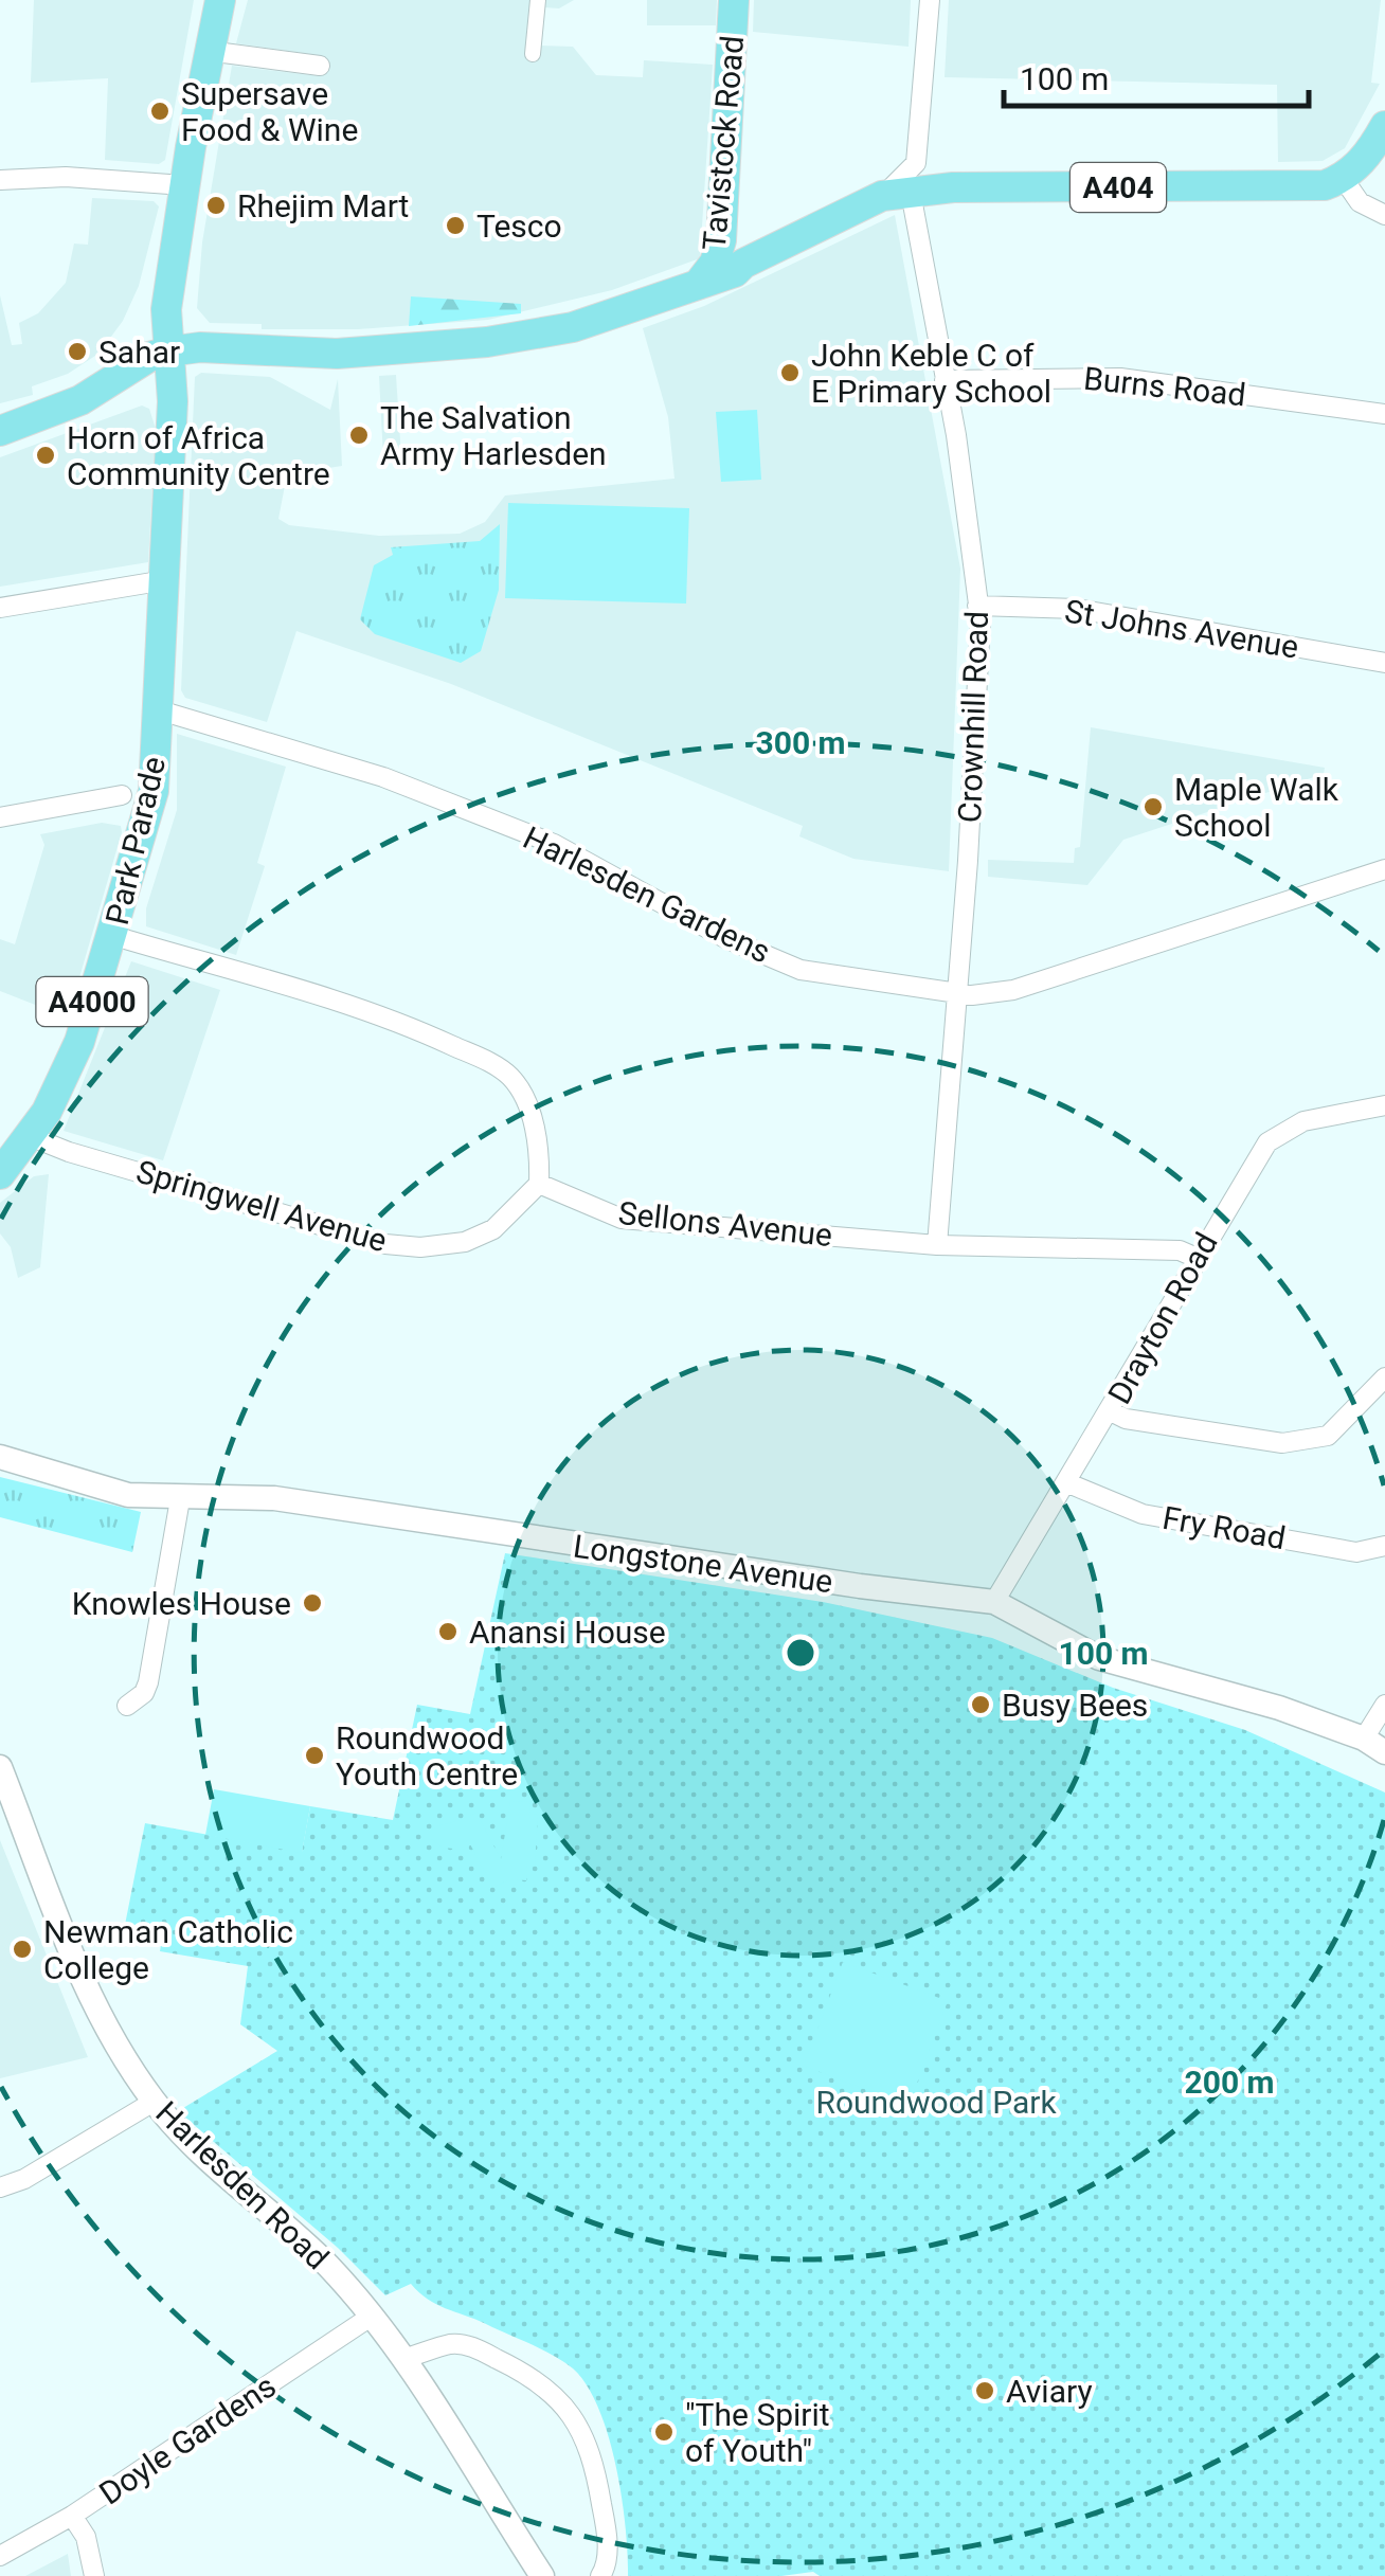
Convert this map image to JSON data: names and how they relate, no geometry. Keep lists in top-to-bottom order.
{
  "streets": {
    "main road": [
      "Tavistock Road",
      "A404",
      "Park Parade",
      "A4000"
    ],
    "street": [
      "Burns Road",
      "St Johns Avenue",
      "Crownhill Road",
      "Harlesden Gardens",
      "Springwell Avenue",
      "Sellons Avenue",
      "Drayton Road",
      "Fry Road",
      "Longstone Avenue",
      "Harlesden Road",
      "Doyle Gardens"
    ]
  },
  "crossings": [
    ["Tavistock Road", "A404"],
    ["A404", "Crownhill Road"],
    ["A404", "Park Parade"],
    ["Burns Road", "Crownhill Road"],
    ["St Johns Avenue", "Crownhill Road"],
    ["Crownhill Road", "Harlesden Gardens"],
    ["Crownhill Road", "Sellons Avenue"],
    ["Park Parade", "Harlesden Gardens"],
    ["Park Parade", "Springwell Avenue"],
    ["Springwell Avenue", "Sellons Avenue"],
    ["Sellons Avenue", "Drayton Road"],
    ["Drayton Road", "Fry Road"],
    ["Drayton Road", "Longstone Avenue"],
    ["Harlesden Road", "Doyle Gardens"]
  ],
  "parks": ["Roundwood Park"],
  "places": [
    "Supersave Food & Wine",
    "Rhejim Mart",
    "Tesco",
    "Sahar",
    "John Keble C of E Primary School",
    "The Salvation Army Harlesden",
    "Horn of Africa Community Centre",
    "Maple Walk School",
    "Knowles House",
    "Anansi House",
    "Busy Bees",
    "Roundwood Youth Centre",
    "Newman Catholic College",
    "Aviary",
    "\"The Spirit of Youth\""
  ],
  "scale_bar": "100 m",
  "rings": ["300 m", "100 m", "200 m"]
}
